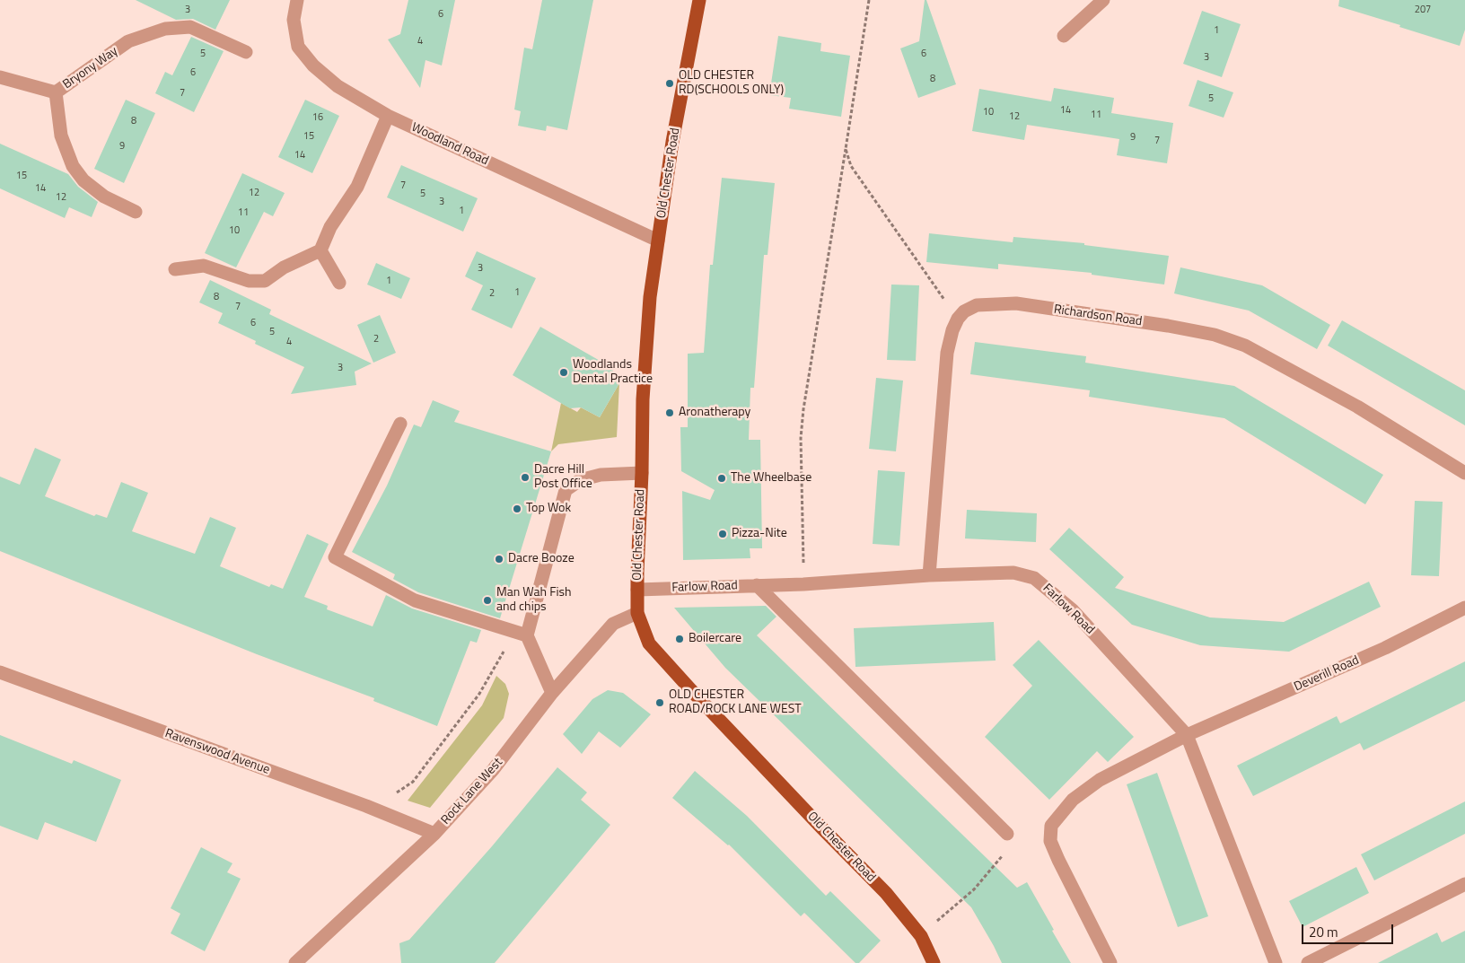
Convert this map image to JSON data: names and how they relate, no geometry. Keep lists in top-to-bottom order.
{
  "streets": {
    "main road": ["Old Chester Road"],
    "street": [
      "Bryony Way",
      "Woodland Road",
      "Richardson Road",
      "Farlow Road",
      "Deverill Road",
      "Ravenswood Avenue",
      "Rock Lane West"
    ]
  },
  "crossings": [
    ["Woodland Road", "Old Chester Road"],
    ["Old Chester Road", "Farlow Road"],
    ["Old Chester Road", "Rock Lane West"],
    ["Farlow Road", "Deverill Road"],
    ["Ravenswood Avenue", "Rock Lane West"]
  ],
  "places": [
    "OLD CHESTER RD(SCHOOLS ONLY)",
    "Woodlands Dental Practice",
    "Aronatherapy",
    "Dacre Hill Post Office",
    "The Wheelbase",
    "Top Wok",
    "Pizza-Nite",
    "Dacre Booze",
    "Man Wah Fish and chips",
    "Boilercare",
    "OLD CHESTER ROAD/ROCK LANE WEST"
  ],
  "house_numbers": [
    "3",
    "207",
    "6",
    "1",
    "4",
    "5",
    "6",
    "3",
    "6",
    "8",
    "7",
    "5",
    "14",
    "10",
    "11",
    "12",
    "16",
    "8",
    "15",
    "9",
    "7",
    "9",
    "14",
    "15",
    "7",
    "14",
    "12",
    "5",
    "12",
    "3",
    "1",
    "11",
    "10",
    "3",
    "1",
    "1",
    "2",
    "8",
    "7",
    "6",
    "5",
    "2",
    "4",
    "3"
  ],
  "scale_bar": "20 m"
}
